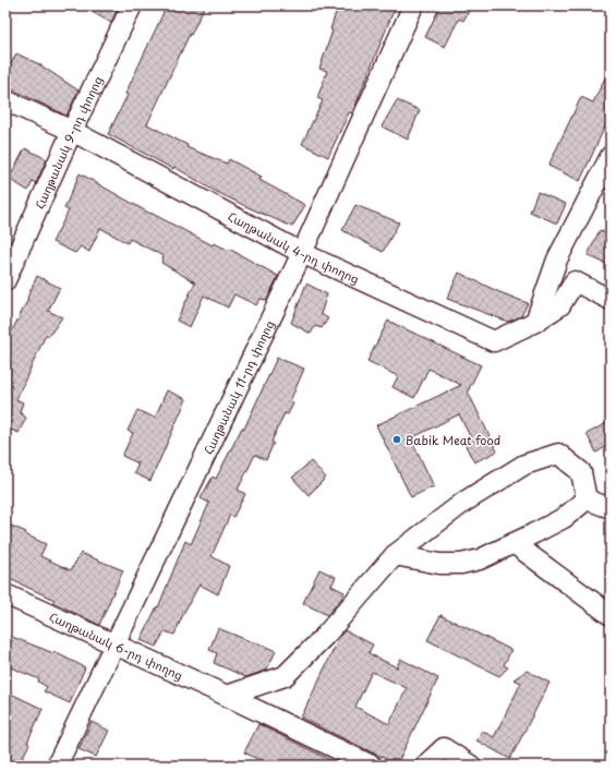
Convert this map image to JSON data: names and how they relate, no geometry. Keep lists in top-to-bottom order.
{
  "streets": {
    "street": [
      "Հաղթանակ 9-րդ փողոց",
      "Հաղթանակ 4-րդ փողոց",
      "Հաղթանակ 11-րդ փողոց",
      "Հաղթանակ 6-րդ փողոց"
    ]
  },
  "crossings": [
    ["Հաղթանակ 9-րդ փողոց", "Հաղթանակ 4-րդ փողոց"],
    ["Հաղթանակ 4-րդ փողոց", "Հաղթանակ 11-րդ փողոց"],
    ["Հաղթանակ 11-րդ փողոց", "Հաղթանակ 6-րդ փողոց"]
  ],
  "places": ["Babik Meat food"]
}
